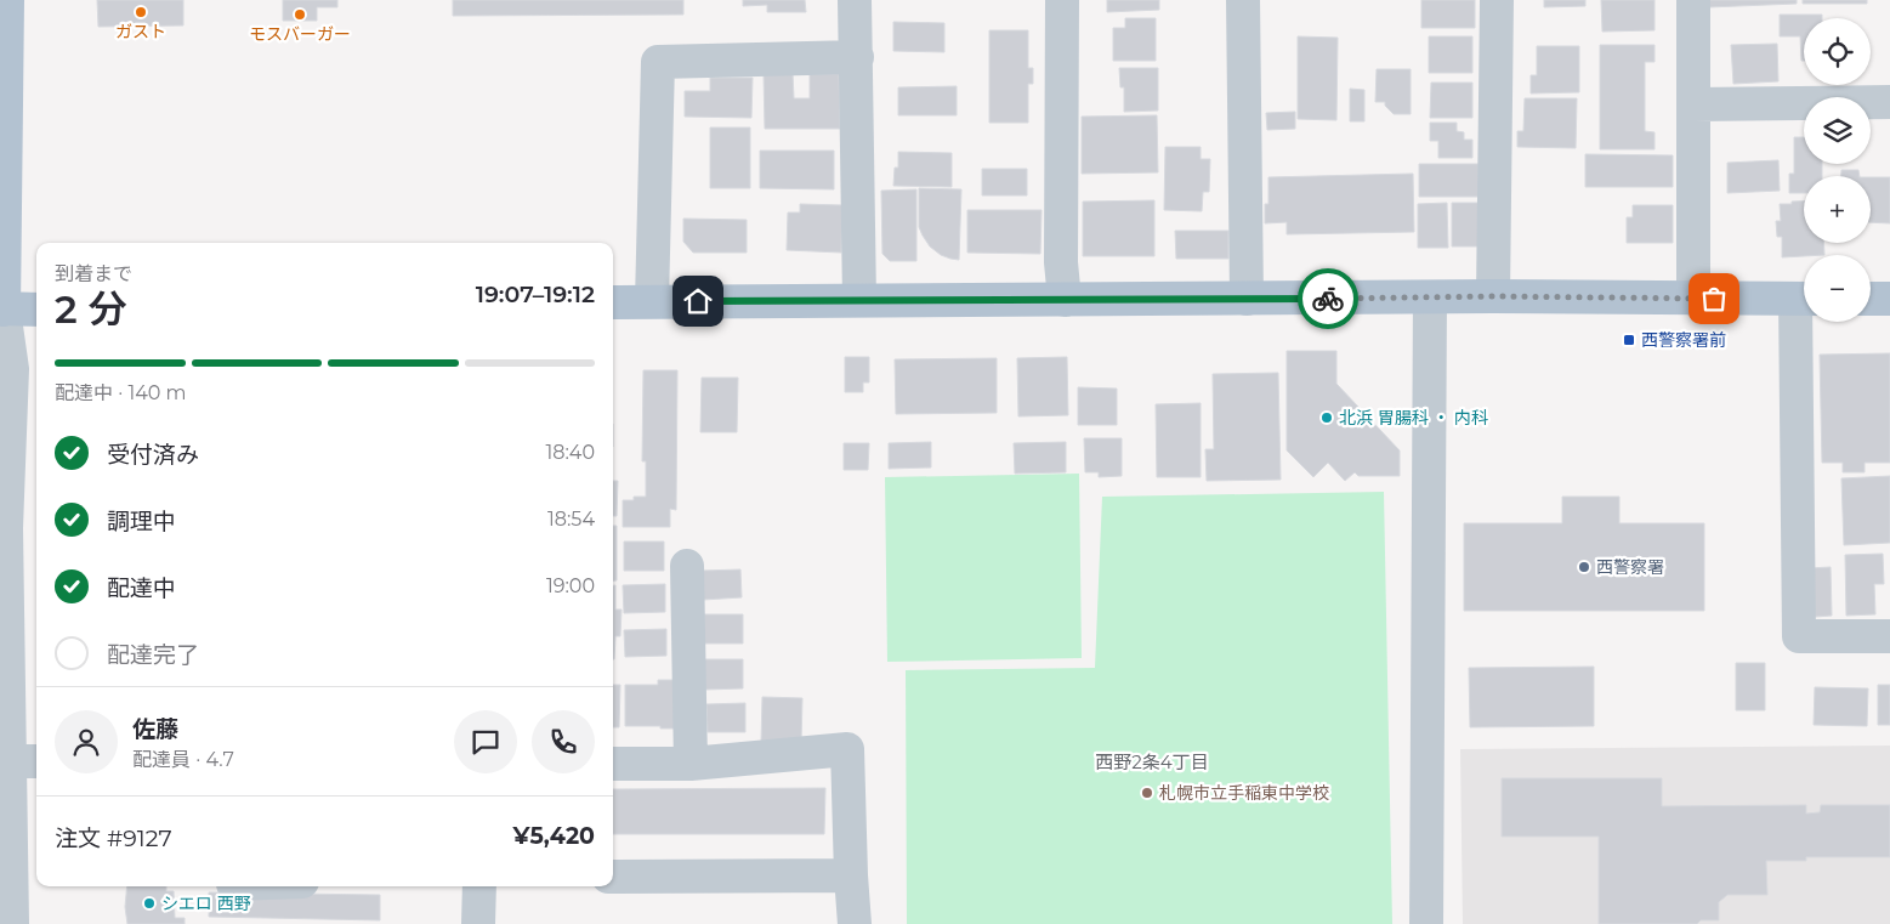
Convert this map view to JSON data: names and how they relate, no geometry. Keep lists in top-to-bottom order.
{
  "districts": ["西野2条4丁目"],
  "places": {
    "other": [
      "ガスト",
      "モスバーガー",
      "北浜 胃腸科 ・ 内科",
      "西警察署",
      "札幌市立手稲東中学校",
      "シエロ 西野"
    ],
    "transit": ["西警察署前"]
  },
  "page": {
    "map_buttons": ["+", "−"],
    "heading": ["2 分", "到着まで", "19:07–19:12"],
    "panel": [
      "佐藤",
      "配達員 · 4.7",
      "注文 #9127",
      "¥5,420"
    ],
    "bar": "配達中 · 140 m",
    "list": [
      ["受付済み", "18:40"],
      ["調理中", "18:54"],
      ["配達中", "19:00"],
      "配達完了"
    ]
  }
}
